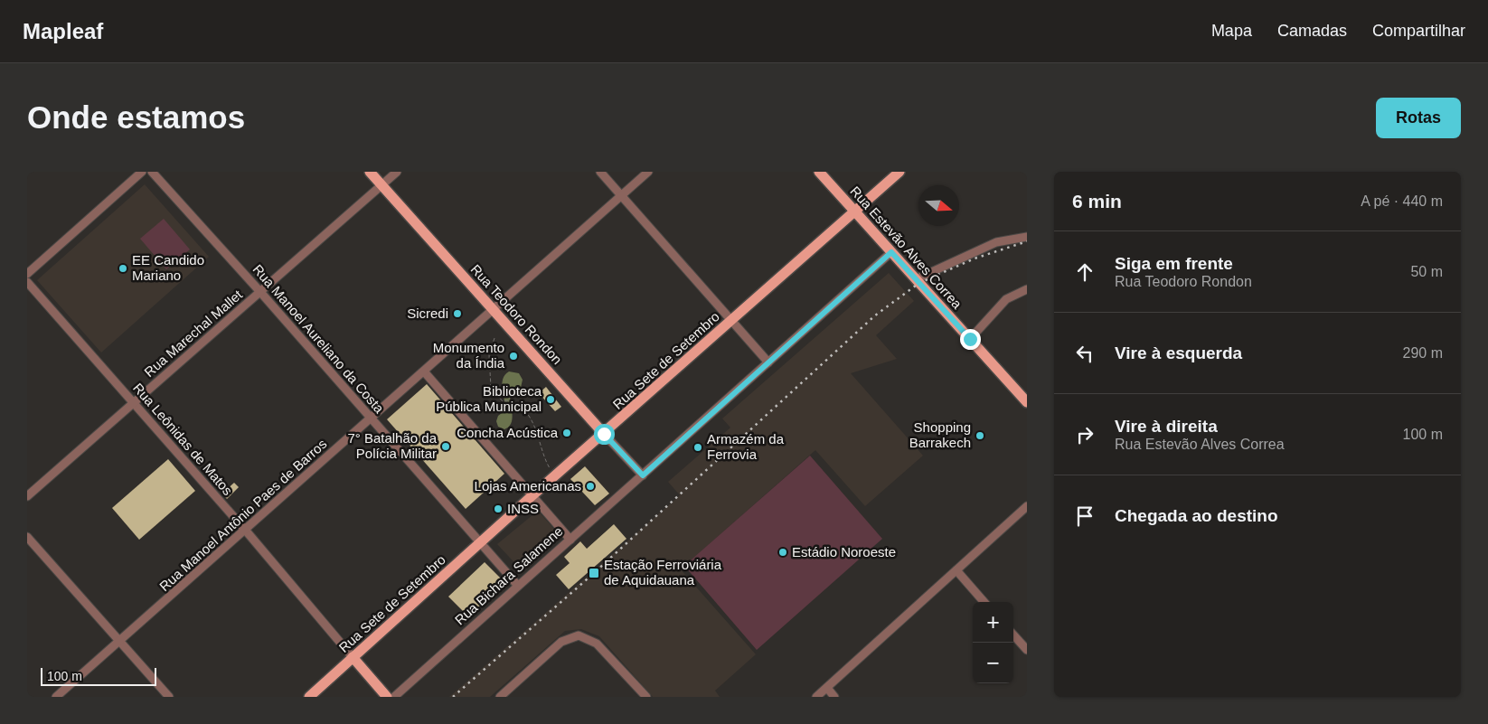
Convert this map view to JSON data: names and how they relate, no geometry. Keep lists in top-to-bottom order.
{
  "streets": {
    "main road": ["Rua Estevão Alves Correa", "Rua Teodoro Rondon", "Rua Sete de Setembro"],
    "street": [
      "Rua Marechal Mallet",
      "Rua Manoel Aureliano da Costa",
      "Rua Leônidas de Matos",
      "Rua Manoel Antônio Paes de Barros",
      "Rua Bichara Salamene"
    ]
  },
  "crossings": [
    ["Rua Estevão Alves Correa", "Rua Sete de Setembro"],
    ["Rua Estevão Alves Correa", "Rua Bichara Salamene"],
    ["Rua Teodoro Rondon", "Rua Marechal Mallet"],
    ["Rua Teodoro Rondon", "Rua Sete de Setembro"],
    ["Rua Teodoro Rondon", "Rua Manoel Antônio Paes de Barros"],
    ["Rua Teodoro Rondon", "Rua Bichara Salamene"],
    ["Rua Marechal Mallet", "Rua Manoel Aureliano da Costa"],
    ["Rua Marechal Mallet", "Rua Leônidas de Matos"],
    ["Rua Manoel Aureliano da Costa", "Rua Sete de Setembro"],
    ["Rua Manoel Aureliano da Costa", "Rua Manoel Antônio Paes de Barros"],
    ["Rua Manoel Aureliano da Costa", "Rua Bichara Salamene"],
    ["Rua Sete de Setembro", "Rua Leônidas de Matos"],
    ["Rua Leônidas de Matos", "Rua Manoel Antônio Paes de Barros"]
  ],
  "places": {
    "other": [
      "EE Candido Mariano",
      "Sicredi",
      "Monumento da Índia",
      "Biblioteca Pública Municipal",
      "Concha Acústica",
      "Shopping Barrakech",
      "7° Batalhão da Polícia Militar",
      "Armazém da Ferrovia",
      "Lojas Americanas",
      "INSS",
      "Estádio Noroeste"
    ],
    "transit": ["Estação Ferroviária de Aquidauana"]
  },
  "scale_bar": "100 m",
  "north": "right",
  "page": {
    "header": "Mapleaf",
    "nav": ["Mapa", "Camadas", "Compartilhar"],
    "buttons": "Rotas",
    "title": "Onde estamos",
    "heading": ["6 min", "A pé · 440 m"],
    "list": [
      ["Siga em frente", "Rua Teodoro Rondon", "50 m"],
      ["Vire à esquerda", "290 m"],
      ["Vire à direita", "Rua Estevão Alves Correa", "100 m"],
      "Chegada ao destino"
    ],
    "map_buttons": ["+", "−"],
    "scale": "100 m"
  }
}
